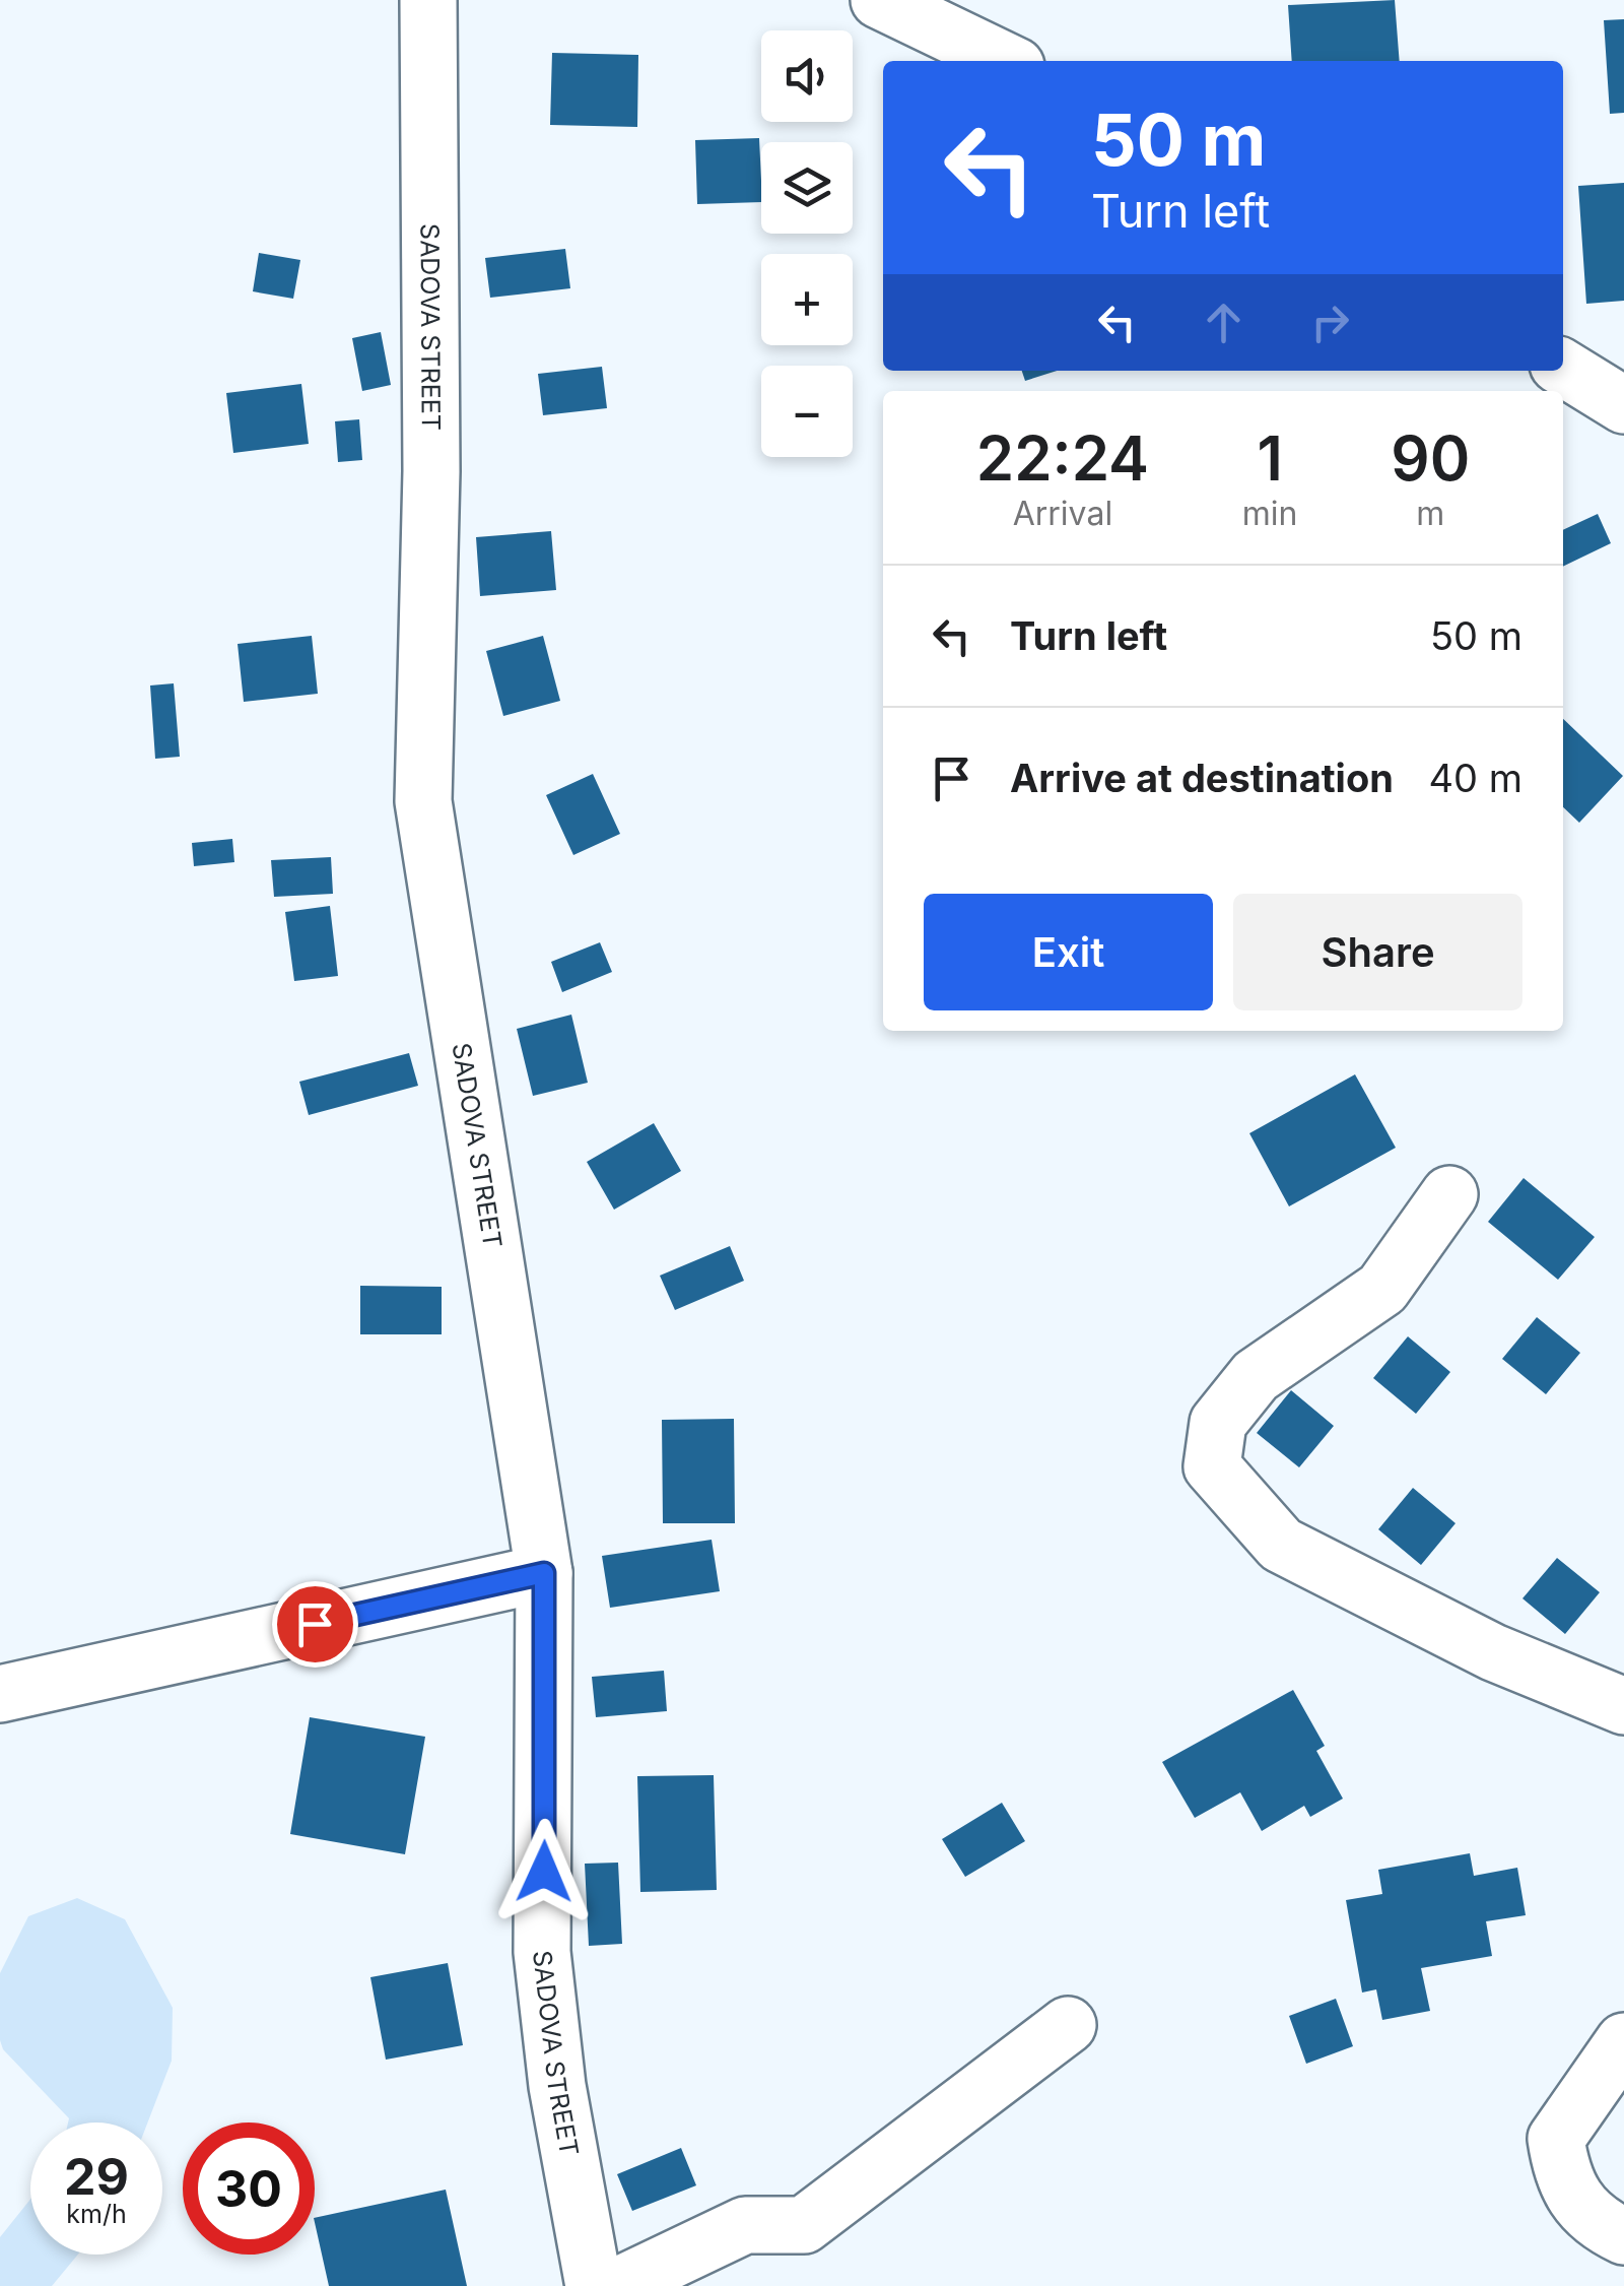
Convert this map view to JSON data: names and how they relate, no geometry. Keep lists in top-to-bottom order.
{
  "streets": {
    "street": ["SADOVA STREET"]
  },
  "page": {
    "map_buttons": ["+", "−"],
    "turn": ["50 m", "Turn left"],
    "eta": [
      "22:24",
      "Arrival",
      "1",
      "min",
      "90",
      "m"
    ],
    "list": [
      {
        "name": "Turn left",
        "value": "50 m"
      },
      {
        "name": "Arrive at destination",
        "value": "40 m"
      }
    ],
    "buttons": ["Exit", "Share"],
    "speed": "29 km/h",
    "limit": "30"
  }
}
